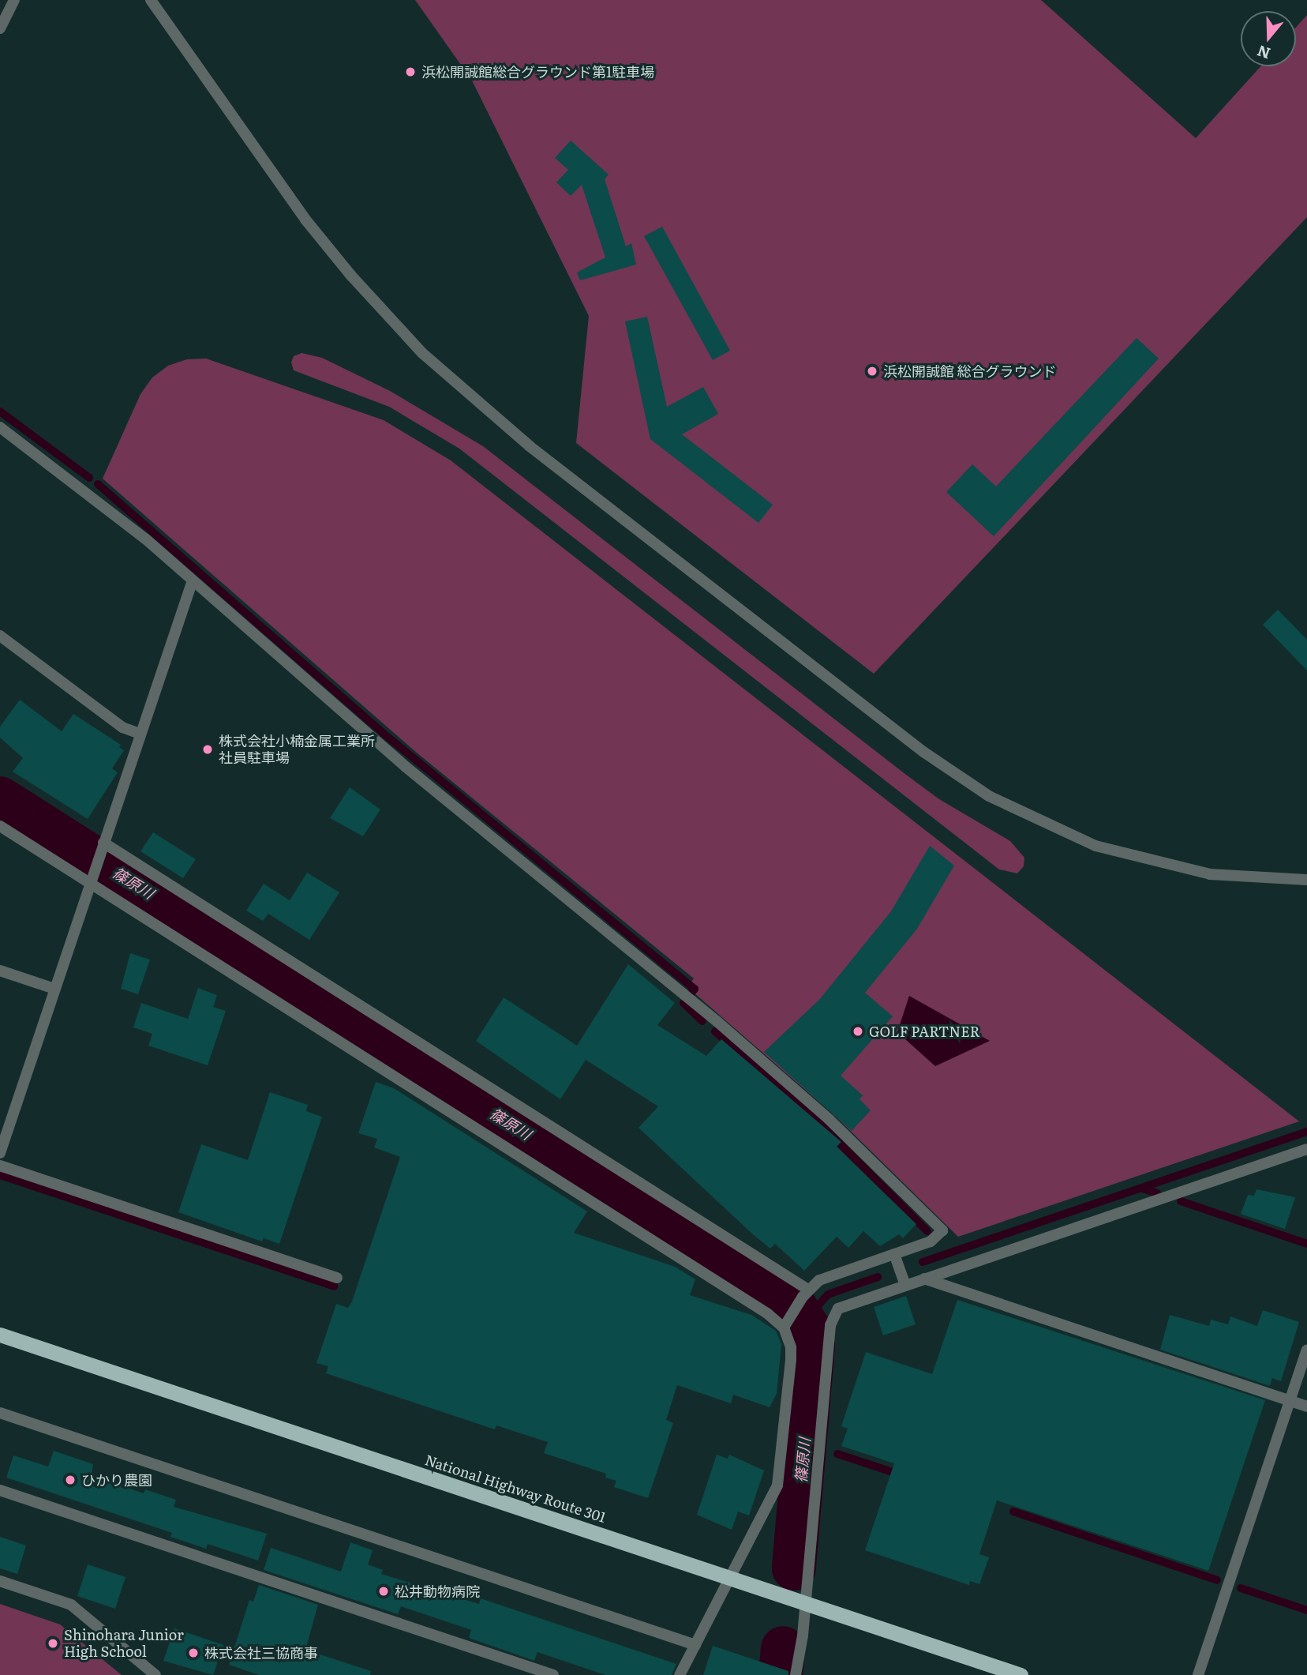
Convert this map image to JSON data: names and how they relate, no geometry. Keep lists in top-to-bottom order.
{
  "streets": {
    "highway": ["National Highway Route 301"]
  },
  "water": ["篠原川"],
  "places": [
    "浜松開誠館総合グラウンド第1駐車場",
    "浜松開誠館 総合グラウンド",
    "株式会社小楠金属工業所 社員駐車場",
    "GOLF PARTNER",
    "ひかり農園",
    "松井動物病院",
    "Shinohara Junior High School",
    "株式会社三協商事"
  ],
  "north": "bottom"
}
